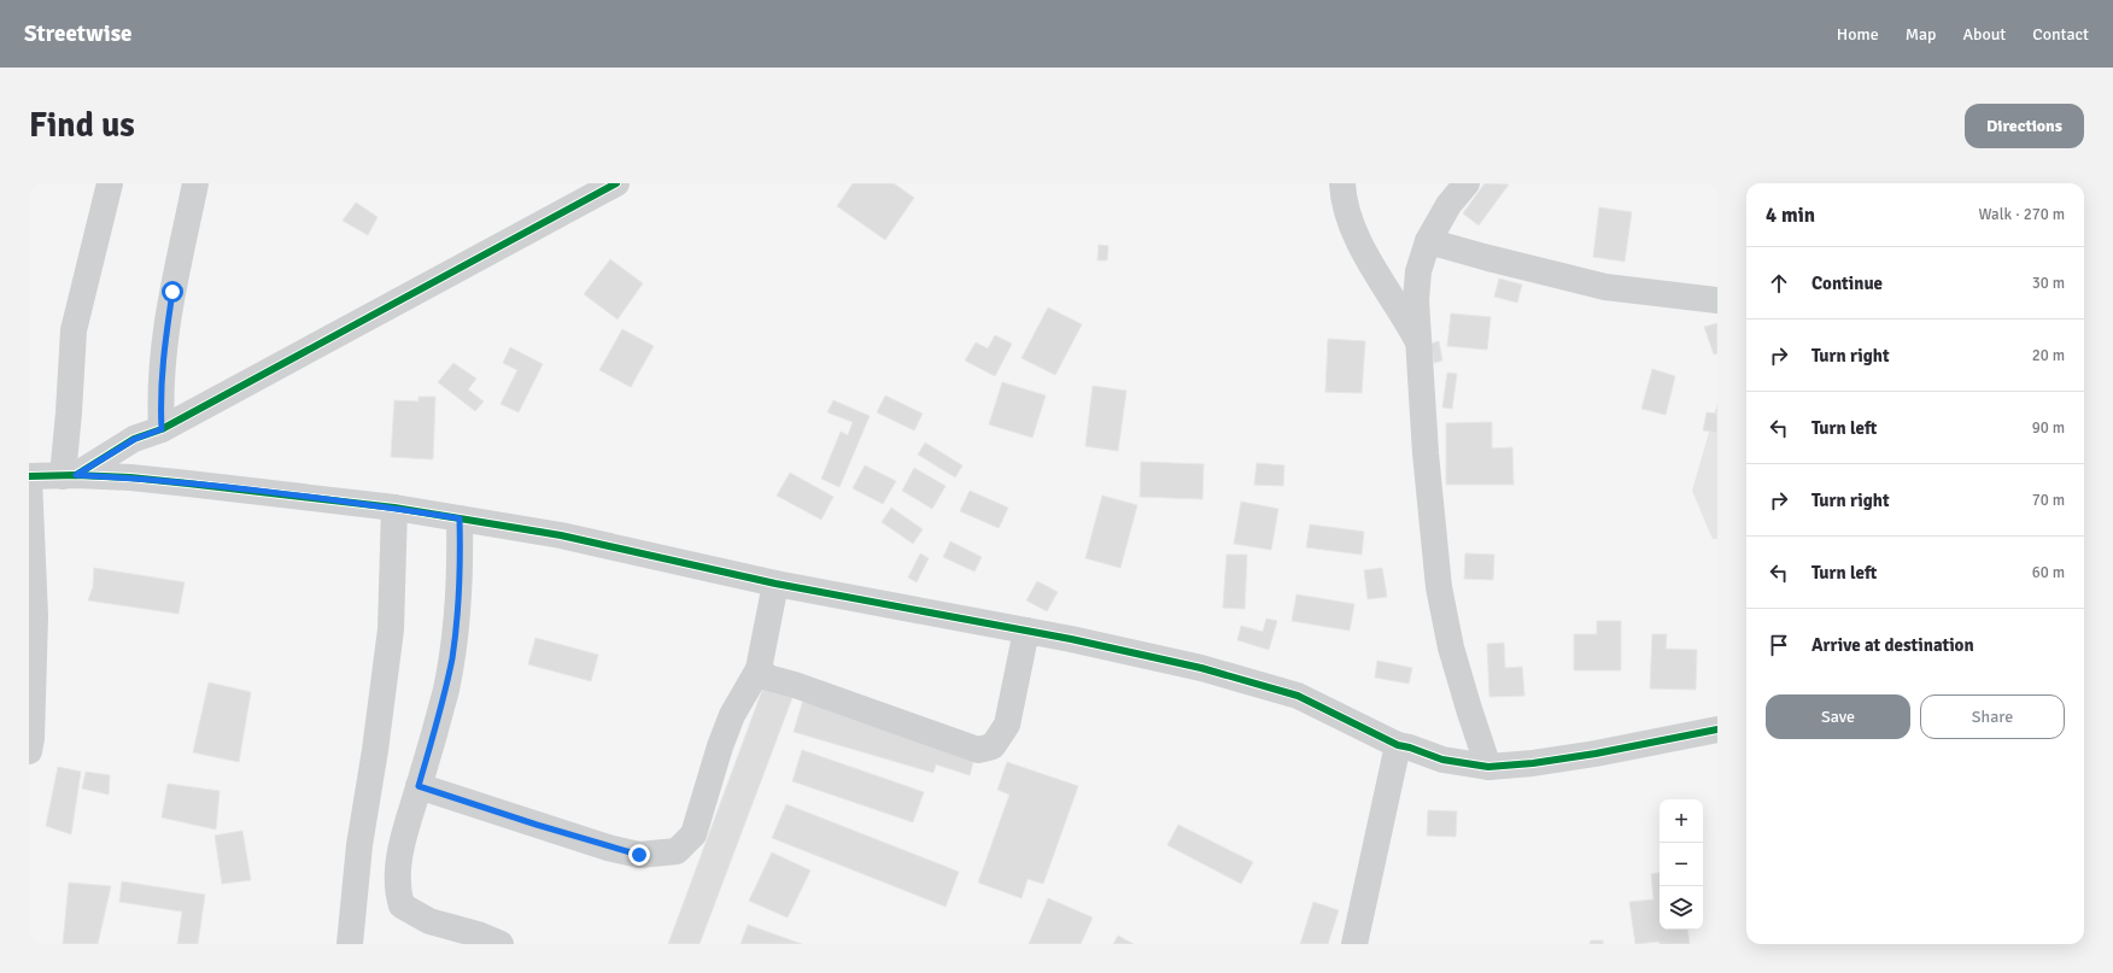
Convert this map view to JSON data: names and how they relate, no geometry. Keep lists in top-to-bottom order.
{
  "page": {
    "header": "Streetwise",
    "nav": [
      "Home",
      "Map",
      "About",
      "Contact"
    ],
    "buttons": [
      "Directions",
      ["Save", "Share"]
    ],
    "title": "Find us",
    "heading": ["4 min", "Walk · 270 m"],
    "list": [
      ["Continue", "30 m"],
      ["Turn right", "20 m"],
      ["Turn left", "90 m"],
      ["Turn right", "70 m"],
      ["Turn left", "60 m"],
      "Arrive at destination"
    ],
    "map_buttons": ["+", "−"]
  }
}
